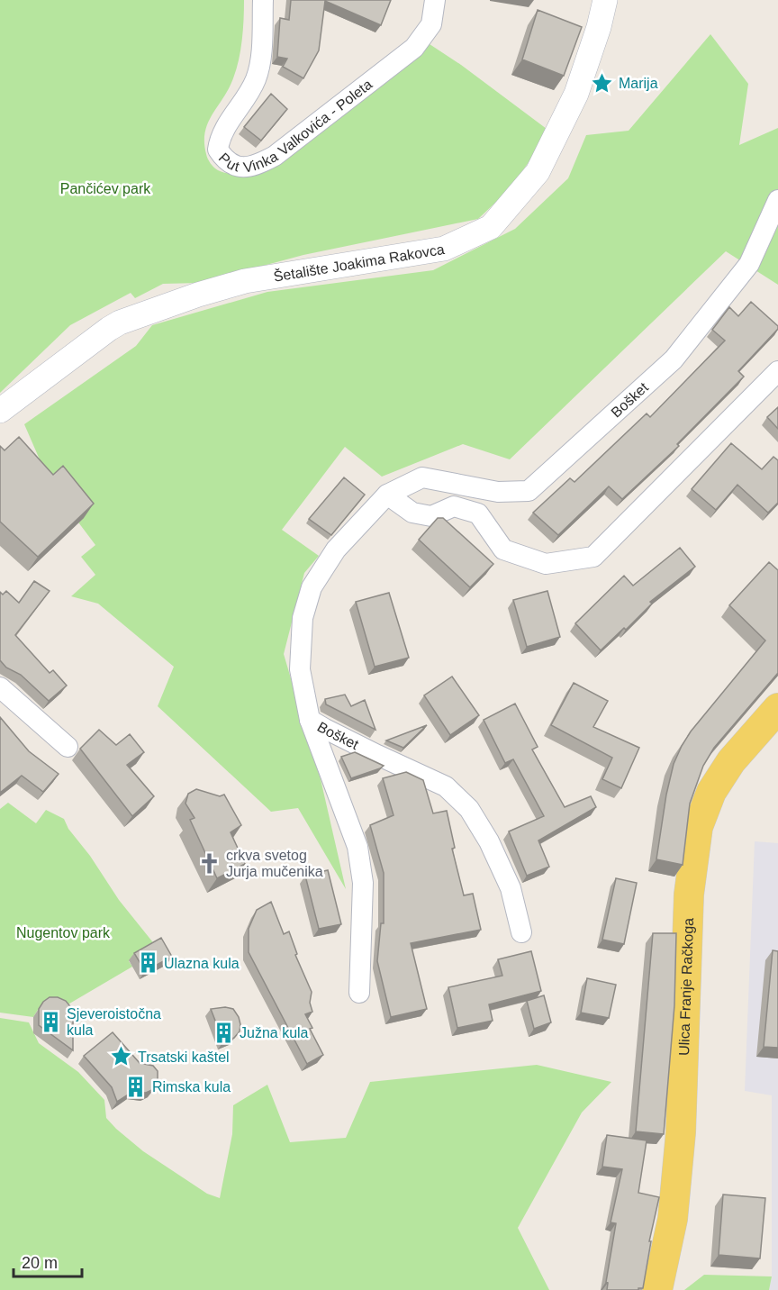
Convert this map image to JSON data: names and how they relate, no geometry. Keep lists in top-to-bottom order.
{
  "streets": {
    "main road": ["Ulica Franje Račkoga"],
    "street": ["Put Vinka Valkovića - Poleta", "Šetalište Joakima Rakovca", "Bošket"]
  },
  "parks": ["Pančićev park", "Nugentov park"],
  "places": {
    "place": ["Marija", "Trsatski kaštel"],
    "church": ["crkva svetog Jurja mučenika"],
    "building": [
      "Ulazna kula",
      "Sjeveroistočna kula",
      "Južna kula",
      "Rimska kula"
    ]
  },
  "scale_bar": "20 m"
}
